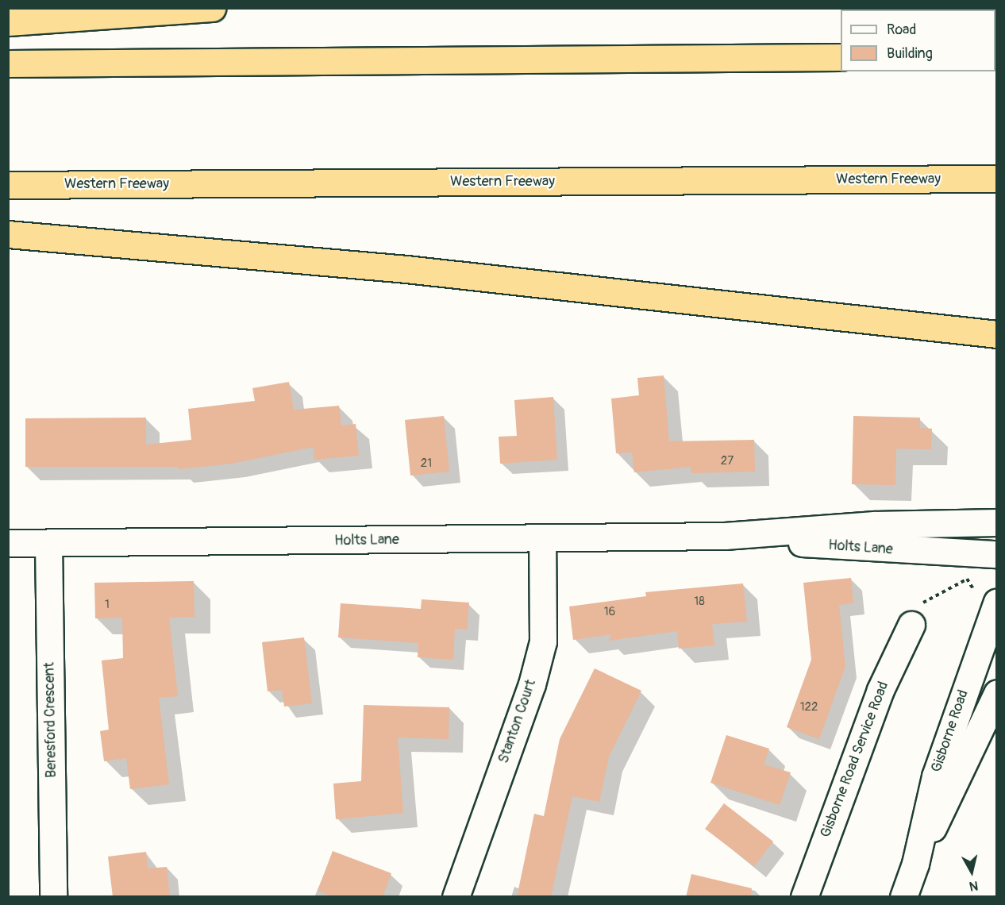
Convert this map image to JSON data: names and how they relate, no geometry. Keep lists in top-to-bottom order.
{
  "streets": {
    "highway": ["Western Freeway"],
    "street": [
      "Holts Lane",
      "Beresford Crescent",
      "Stanton Court",
      "Gisborne Road",
      "Gisborne Road Service Road"
    ]
  },
  "crossings": [
    ["Holts Lane", "Beresford Crescent"],
    ["Holts Lane", "Stanton Court"]
  ],
  "house_numbers": [
    "27",
    "21",
    "18",
    "1",
    "16",
    "122"
  ],
  "legend": ["Road", "Building"],
  "north": "bottom"
}
